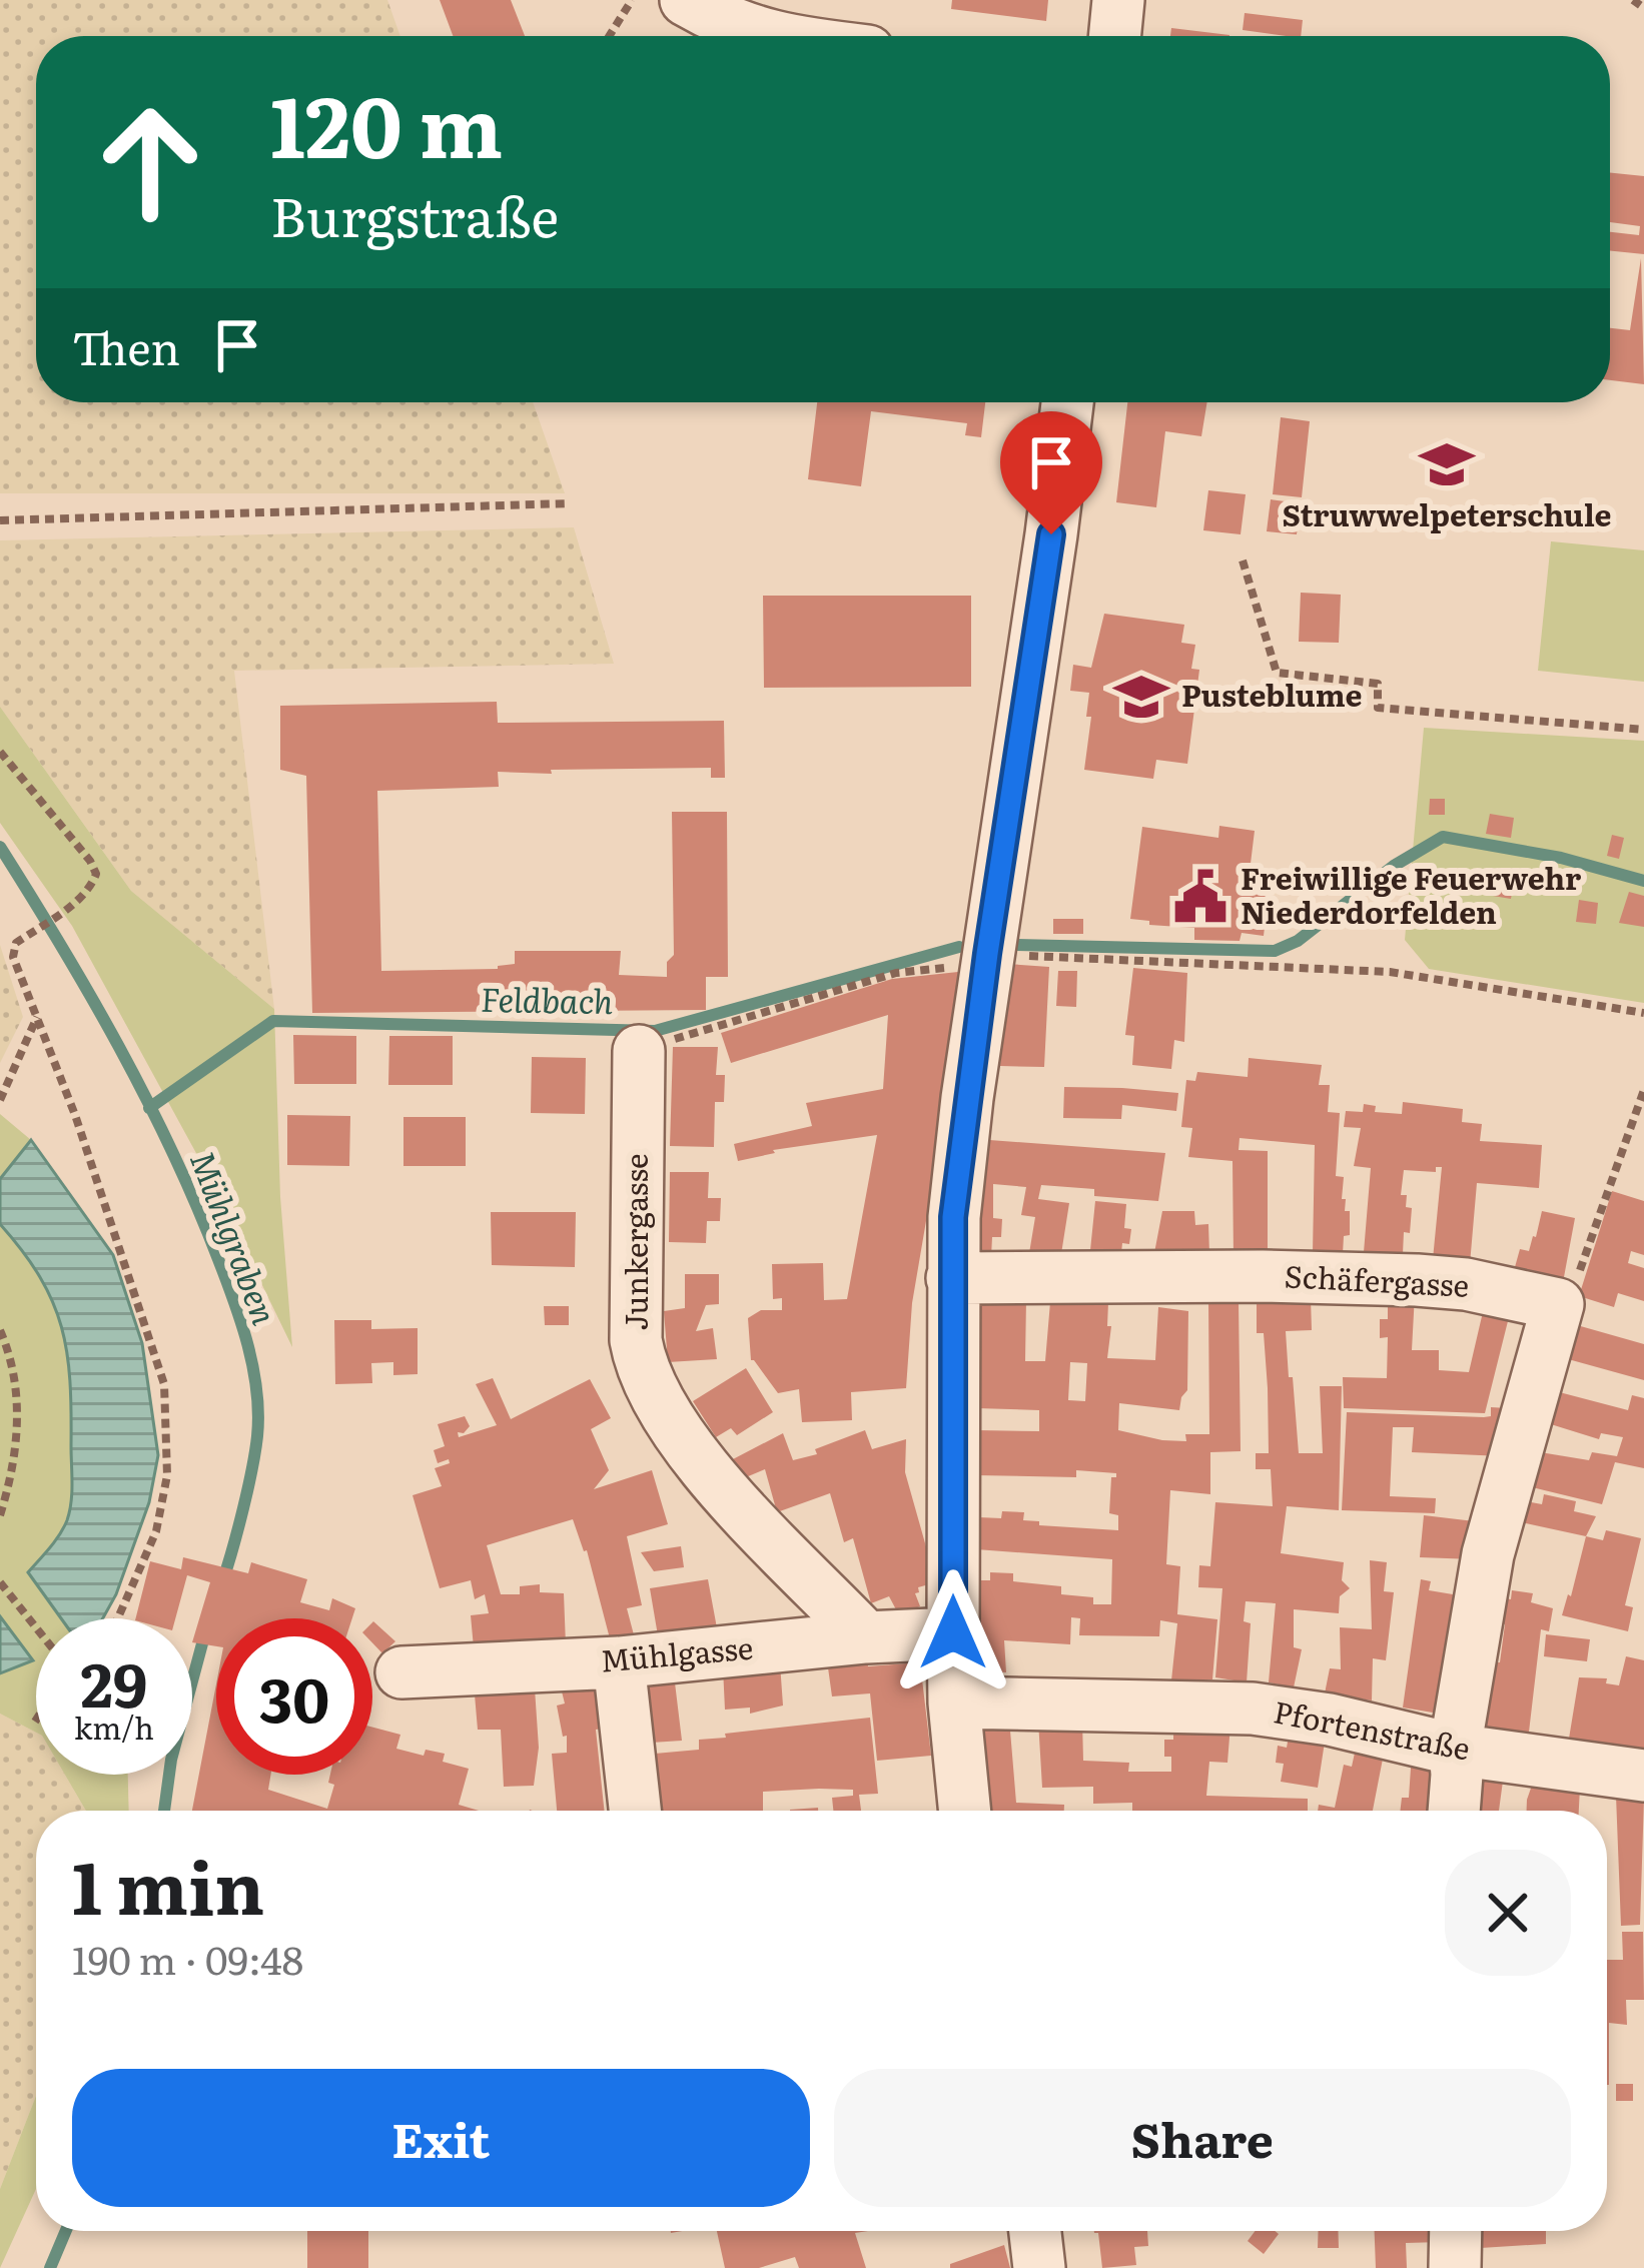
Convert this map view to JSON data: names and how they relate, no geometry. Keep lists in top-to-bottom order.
{
  "streets": {
    "street": [
      "Junkergasse",
      "Schäfergasse",
      "Mühlgasse",
      "Pfortenstraße"
    ]
  },
  "crossings": [
    ["Junkergasse", "Mühlgasse"]
  ],
  "water": ["Feldbach", "Mühlgraben"],
  "places": {
    "school or university": ["Struwwelpeterschule", "Pusteblume"],
    "public building": ["Freiwillige Feuerwehr Niederdorfelden"]
  },
  "page": {
    "turn": ["120 m", "Burgstraße"],
    "then": "Then",
    "speed": "29 km/h",
    "limit": "30",
    "heading": ["1 min", "190 m · 09:48"],
    "buttons": ["Exit", "Share"]
  }
}
